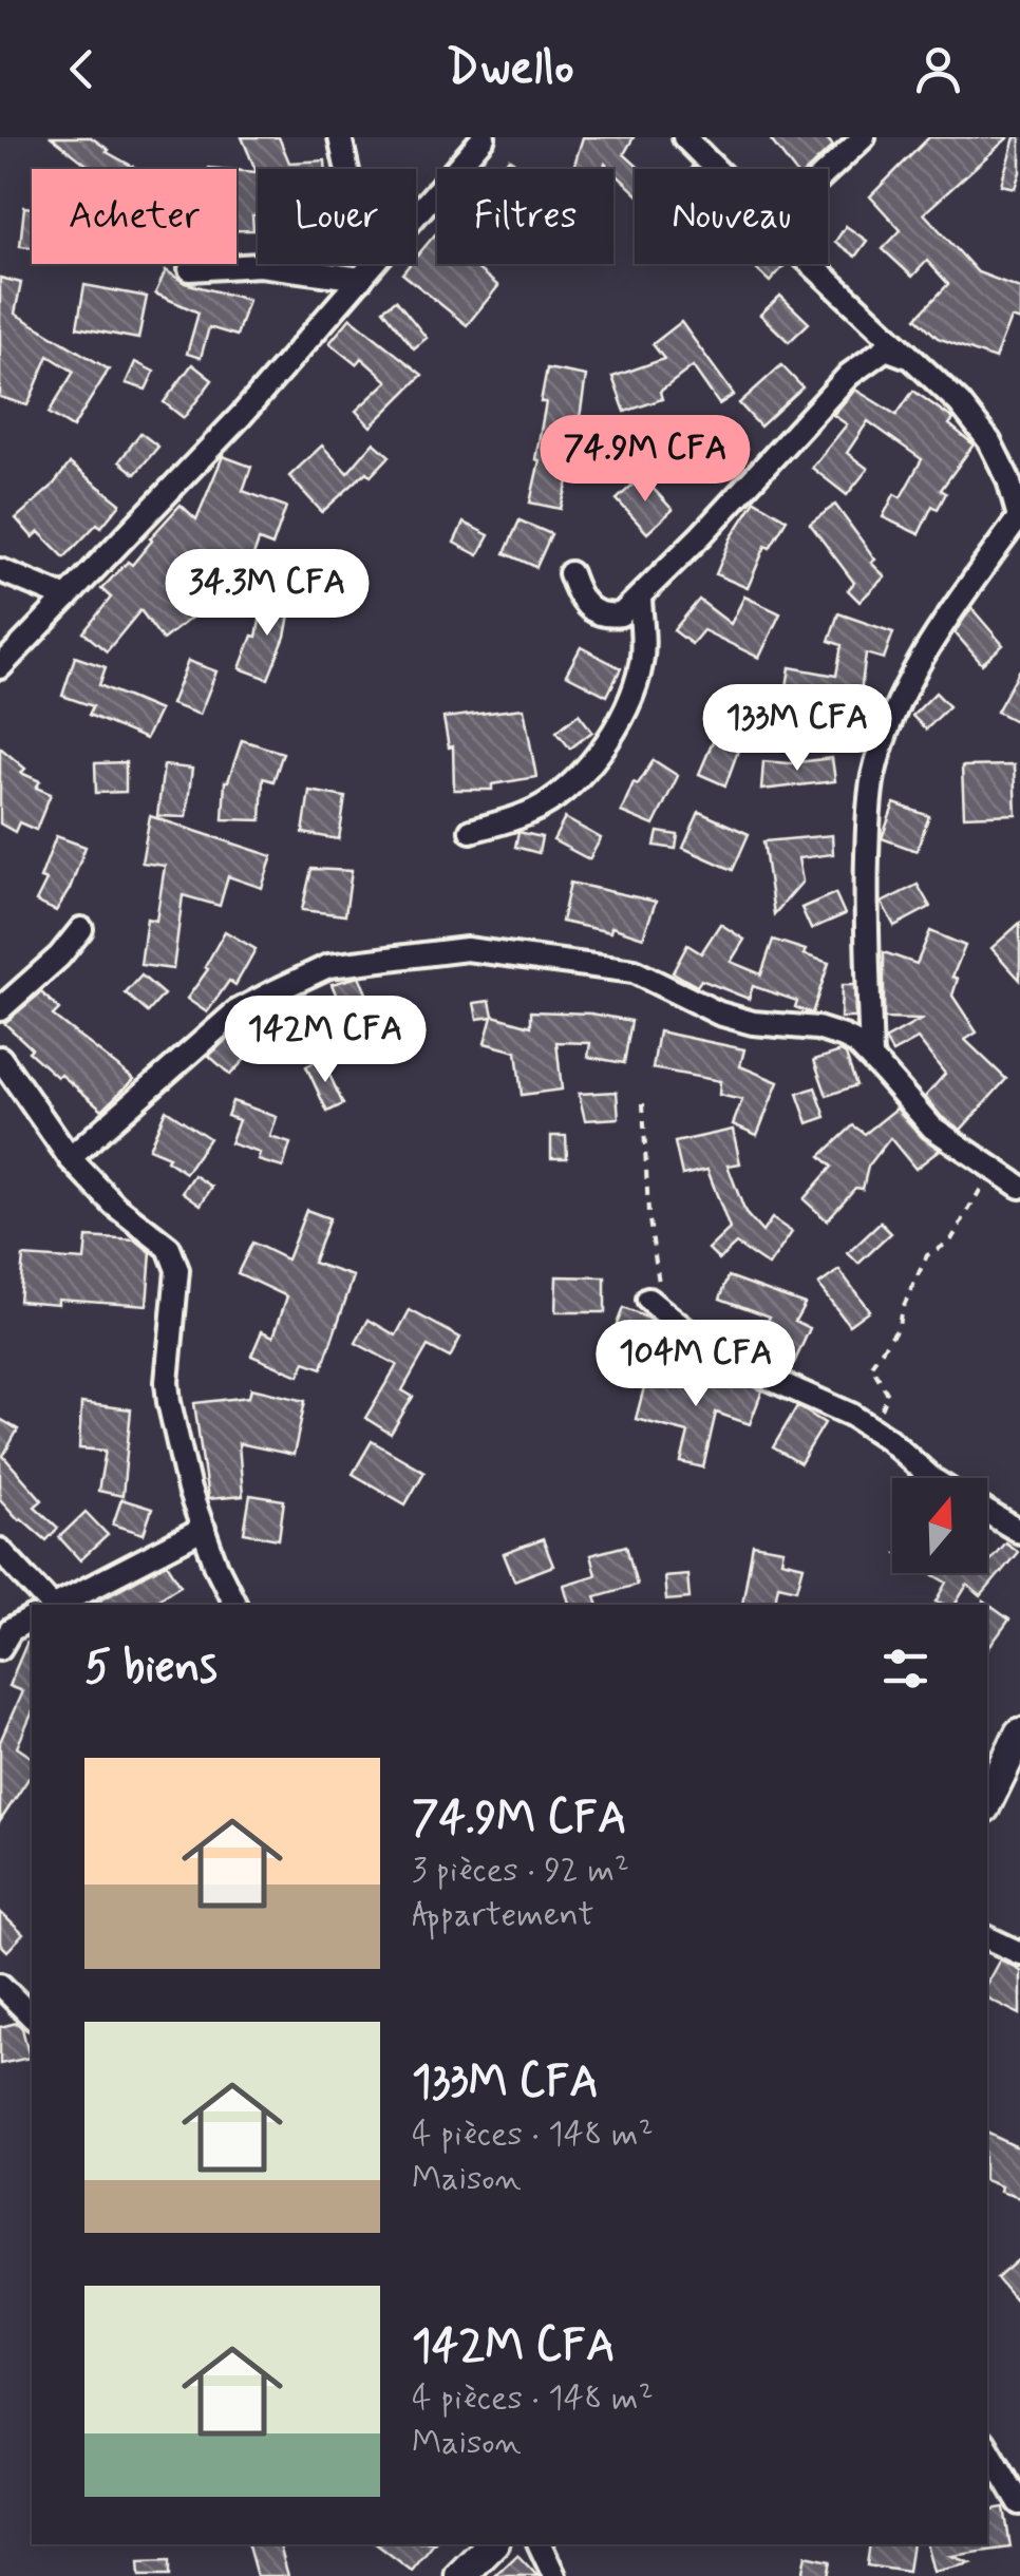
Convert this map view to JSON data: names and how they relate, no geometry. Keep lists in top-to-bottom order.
{
  "north": "top",
  "page": {
    "header": "Dwello",
    "chip": [
      "Acheter",
      "Louer",
      "Filtres",
      "Nouveau"
    ],
    "price": [
      "74.9M CFA",
      "34.3M CFA",
      "133M CFA",
      "142M CFA",
      "104M CFA"
    ],
    "heading": "5 biens",
    "list": [
      {
        "name": "74.9M CFA",
        "note": "3 pièces · 92 m² · Appartement"
      },
      {
        "name": "133M CFA",
        "note": "4 pièces · 148 m² · Maison"
      },
      {
        "name": "142M CFA",
        "note": "4 pièces · 148 m² · Maison"
      }
    ]
  }
}
